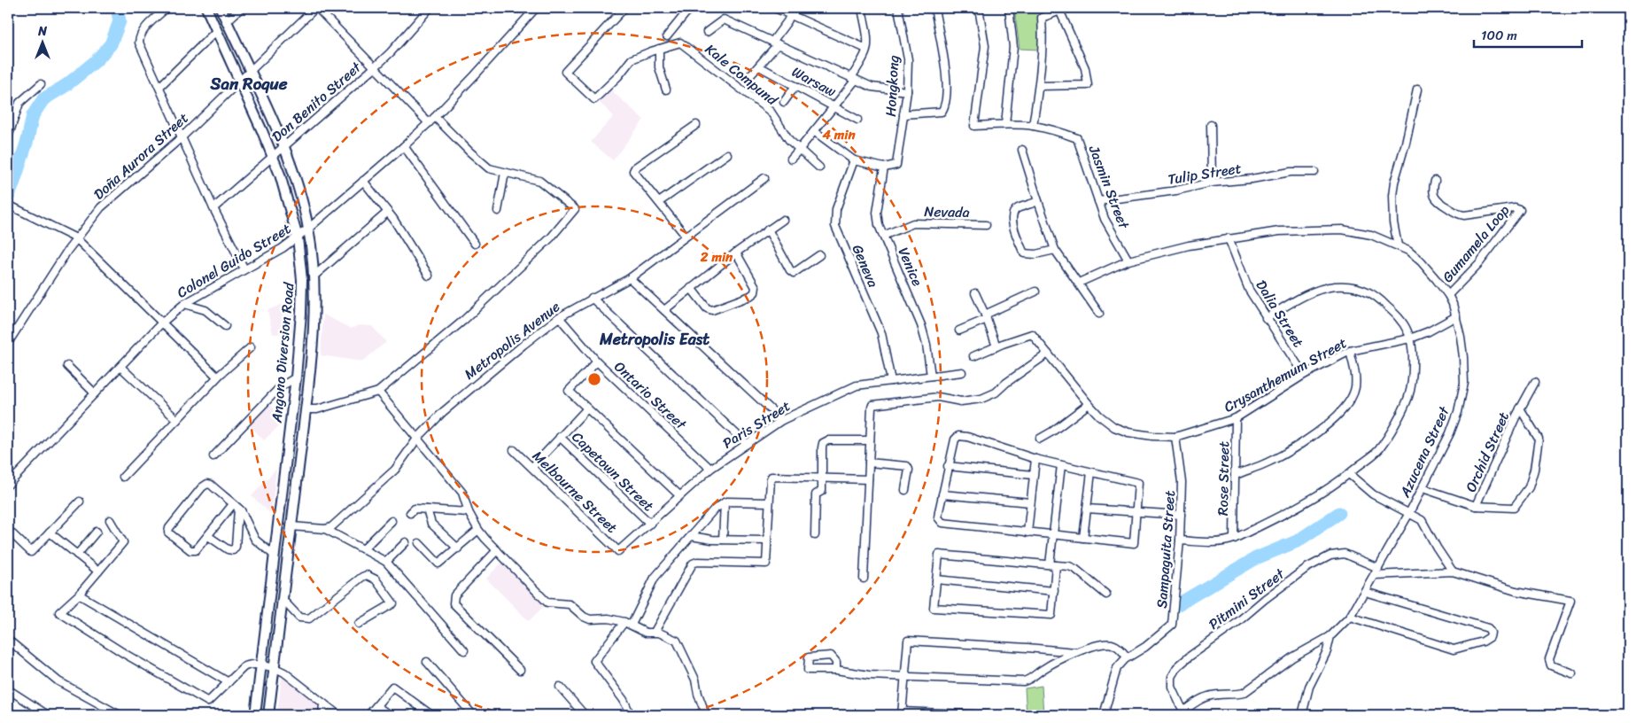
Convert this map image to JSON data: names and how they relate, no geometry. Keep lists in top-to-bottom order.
{
  "streets": {
    "main road": ["Angono Diversion Road"],
    "street": [
      "Kale Compund",
      "Warsaw",
      "Hongkong",
      "Don Benito Street",
      "Doña Aurora Street",
      "Tulip Street",
      "Jasmin Street",
      "Nevada",
      "Gumamela Loop",
      "Colonel Guido Street",
      "Geneva",
      "Venice",
      "Dalia Street",
      "Metropolis Avenue",
      "Crysanthemum Street",
      "Ontario Street",
      "Paris Street",
      "Azucena Street",
      "Orchid Street",
      "Capetown Street",
      "Rose Street",
      "Melbourne Street",
      "Sampaguita Street",
      "Pitmini Street"
    ]
  },
  "crossings": [
    ["Hongkong", "Venice"],
    ["Don Benito Street", "Angono Diversion Road"],
    ["Doña Aurora Street", "Angono Diversion Road"],
    ["Tulip Street", "Jasmin Street"],
    ["Jasmin Street", "Azucena Street"],
    ["Nevada", "Venice"],
    ["Gumamela Loop", "Azucena Street"],
    ["Colonel Guido Street", "Angono Diversion Road"],
    ["Geneva", "Paris Street"],
    ["Venice", "Paris Street"],
    ["Dalia Street", "Crysanthemum Street"],
    ["Dalia Street", "Azucena Street"],
    ["Metropolis Avenue", "Ontario Street"],
    ["Crysanthemum Street", "Azucena Street"],
    ["Crysanthemum Street", "Rose Street"],
    ["Crysanthemum Street", "Sampaguita Street"],
    ["Ontario Street", "Paris Street"],
    ["Paris Street", "Capetown Street"],
    ["Paris Street", "Melbourne Street"],
    ["Azucena Street", "Orchid Street"],
    ["Azucena Street", "Pitmini Street"]
  ],
  "districts": ["San Roque", "Metropolis East"],
  "scale_bar": "100 m",
  "north": "top",
  "rings": ["4 min", "2 min"]
}
